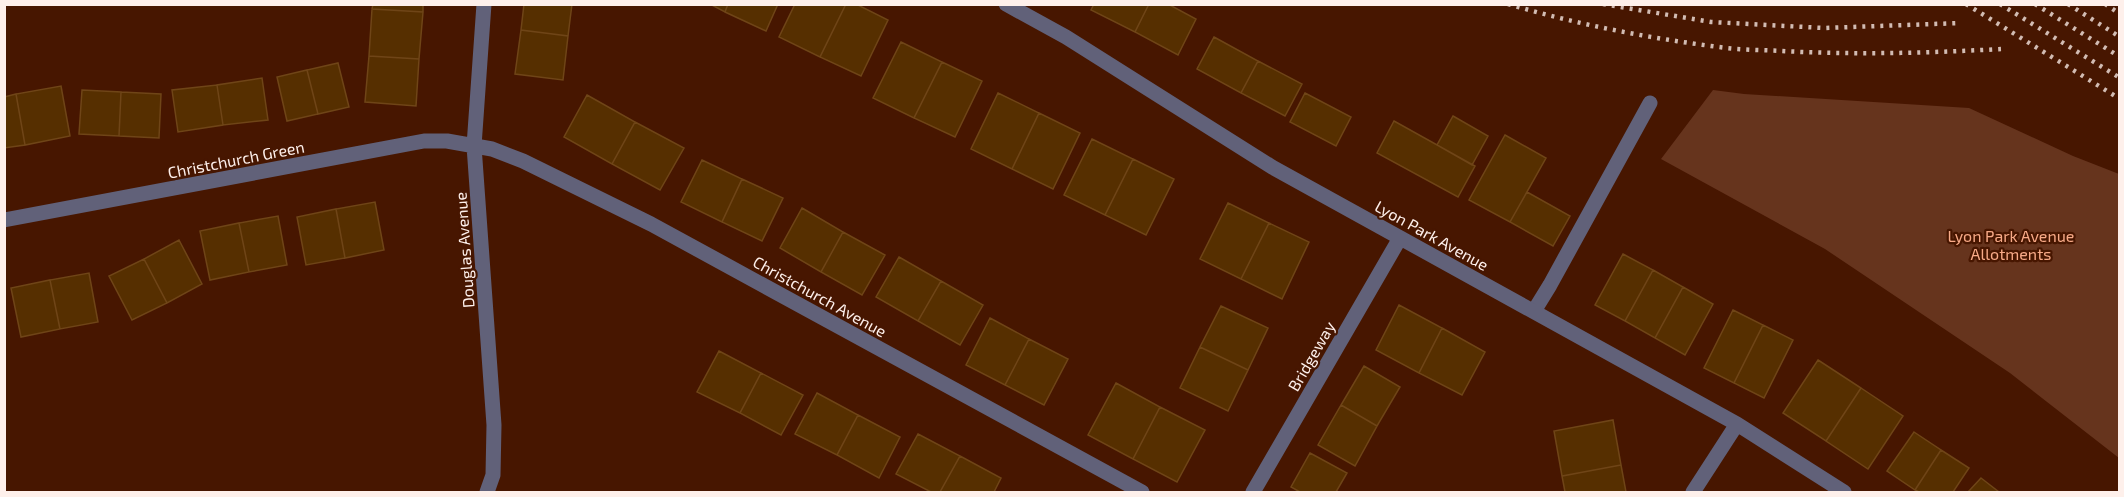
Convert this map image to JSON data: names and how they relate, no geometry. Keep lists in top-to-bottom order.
{
  "streets": {
    "street": [
      "Christchurch Green",
      "Lyon Park Avenue",
      "Douglas Avenue",
      "Christchurch Avenue",
      "Bridgeway"
    ]
  },
  "crossings": [
    ["Christchurch Green", "Douglas Avenue"],
    ["Christchurch Green", "Christchurch Avenue"],
    ["Lyon Park Avenue", "Bridgeway"],
    ["Douglas Avenue", "Christchurch Avenue"]
  ],
  "parks": ["Lyon Park Avenue Allotments"]
}
